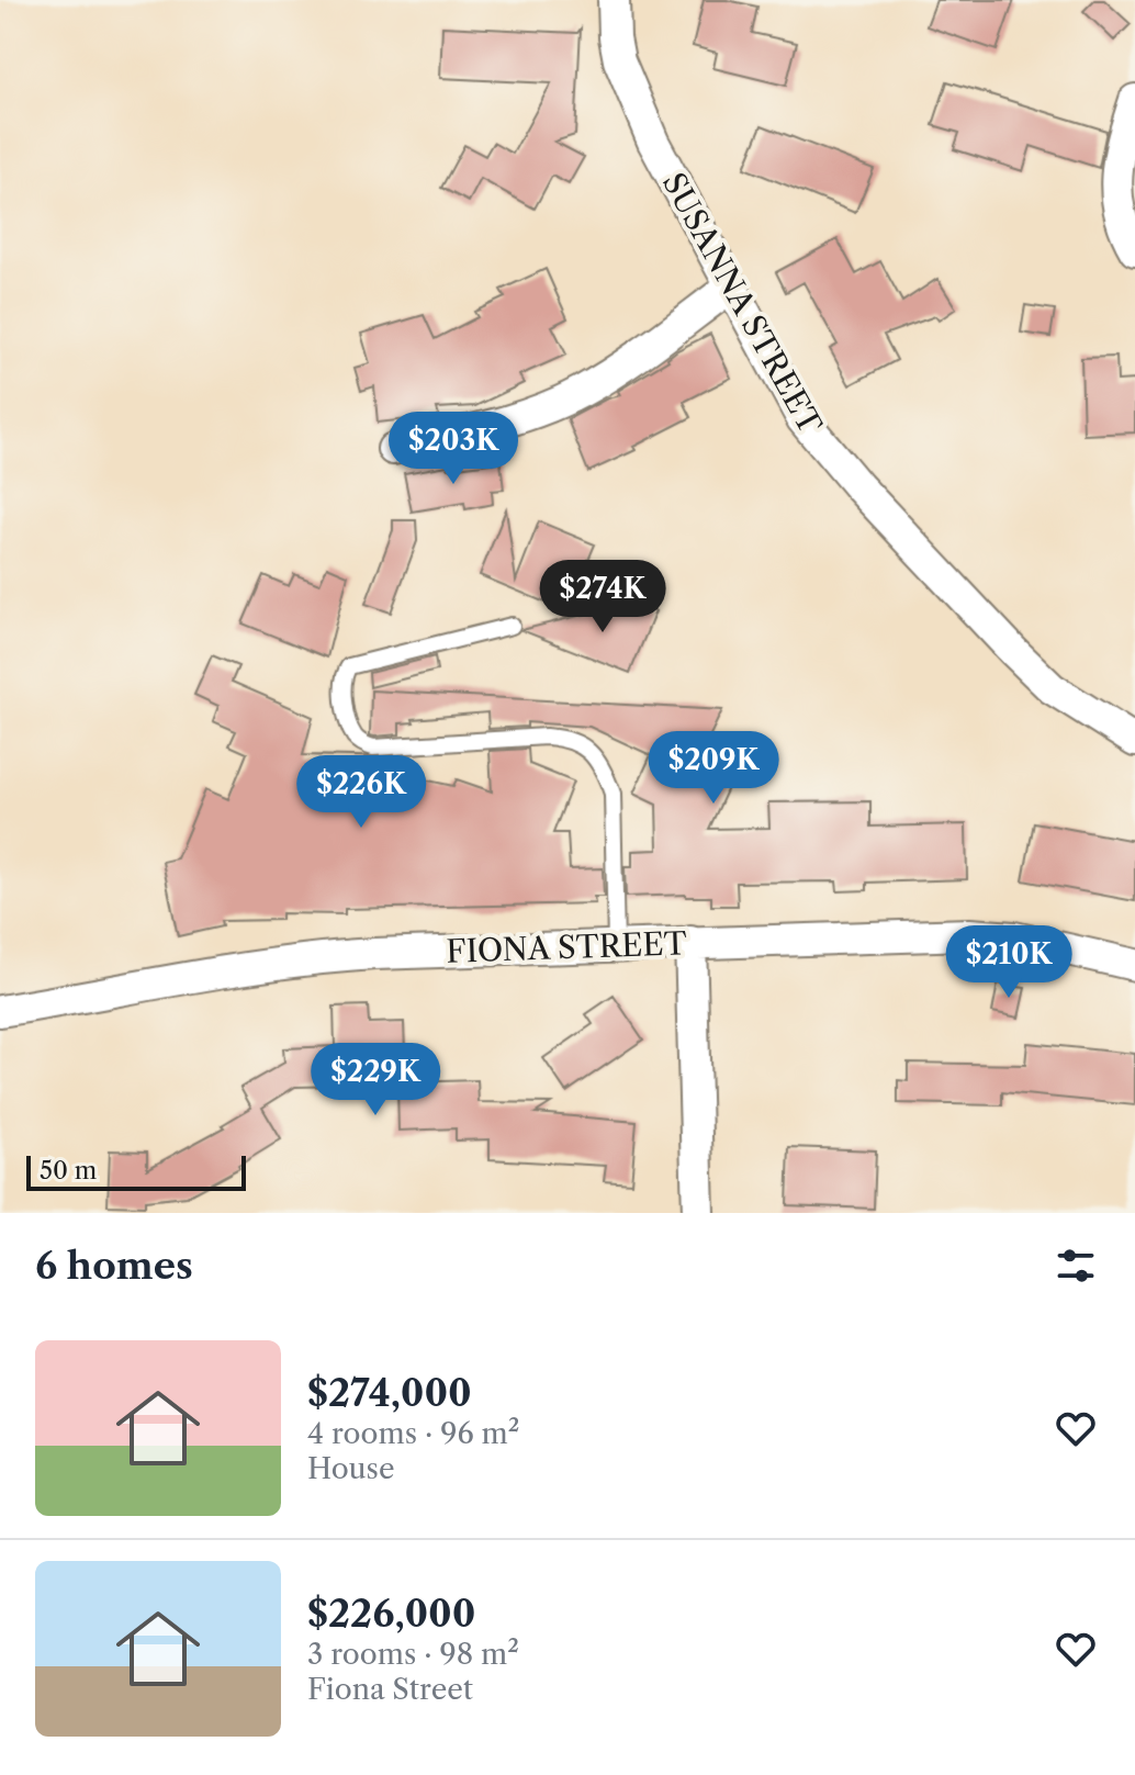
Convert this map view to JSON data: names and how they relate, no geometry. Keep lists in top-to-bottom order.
{
  "streets": {
    "street": ["SUSANNA STREET", "FIONA STREET"]
  },
  "scale_bar": "50 m",
  "page": {
    "price": [
      "$203K",
      "$274K",
      "$209K",
      "$226K",
      "$210K",
      "$229K"
    ],
    "scale": "50 m",
    "heading": "6 homes",
    "list": [
      {
        "name": "$274,000",
        "note": "4 rooms · 96 m² · House"
      },
      {
        "name": "$226,000",
        "note": "3 rooms · 98 m² · Fiona Street"
      }
    ]
  }
}
